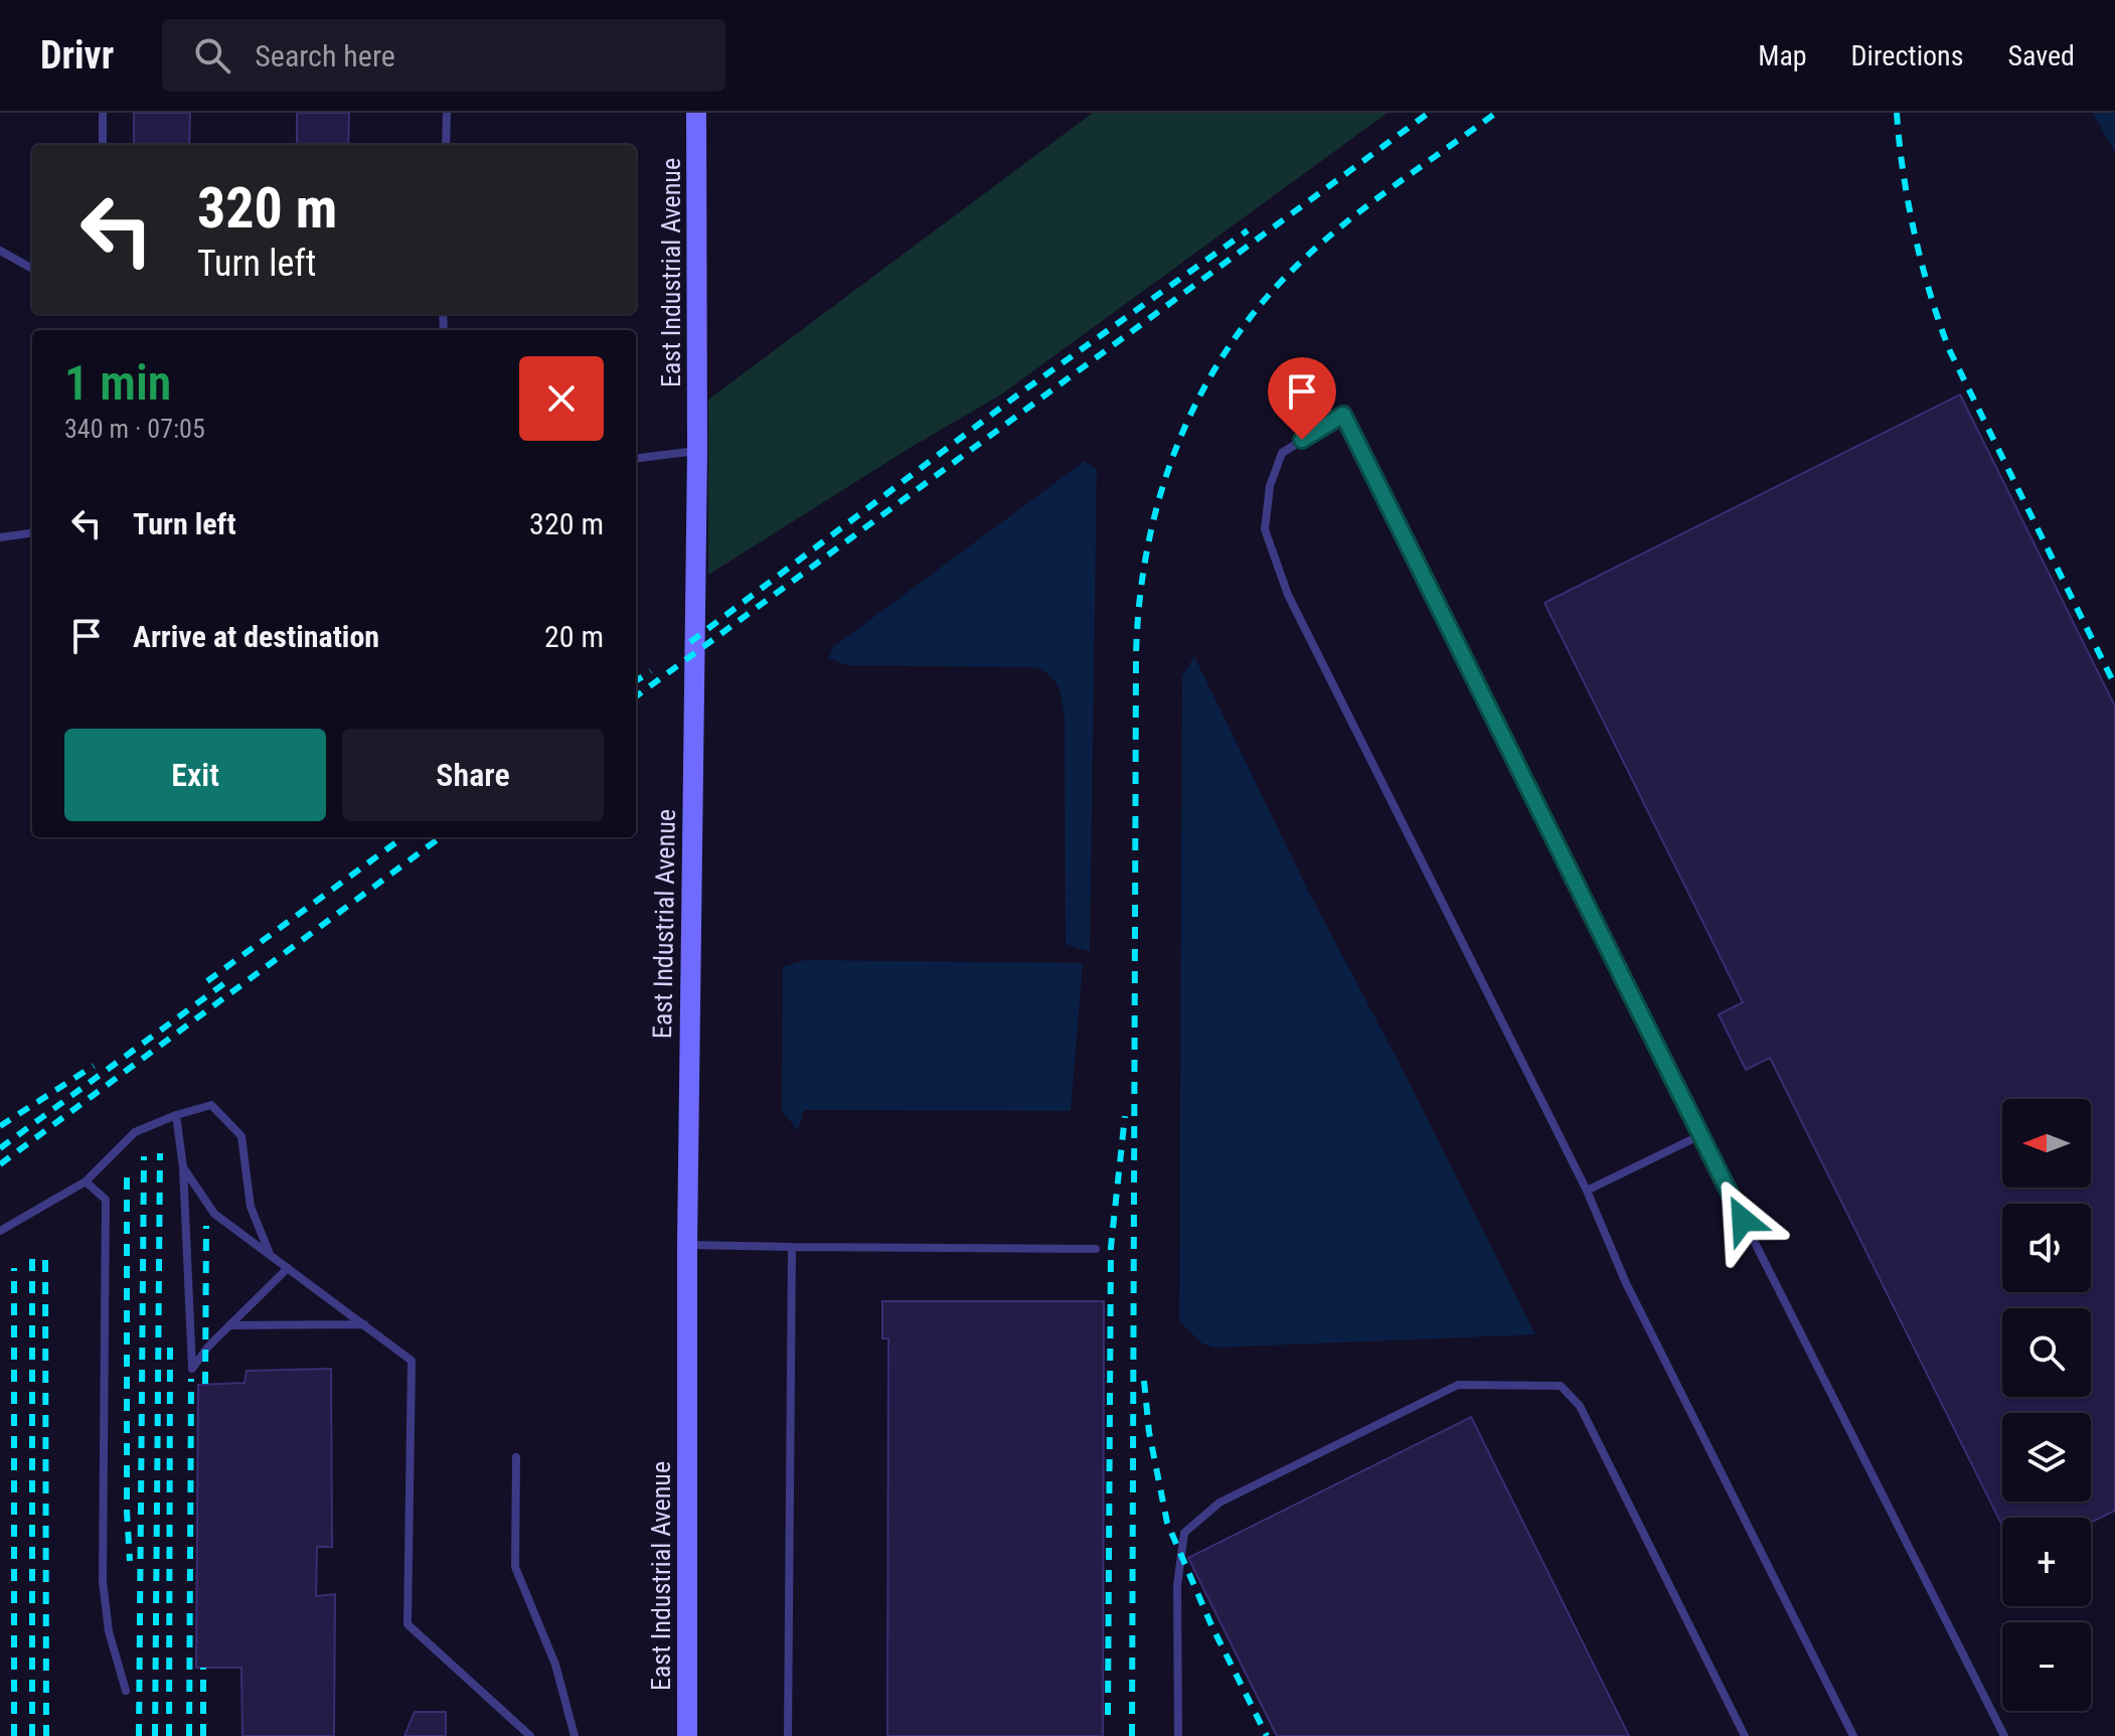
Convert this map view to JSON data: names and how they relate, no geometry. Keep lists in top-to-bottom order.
{
  "streets": {
    "street": ["East Industrial Avenue"]
  },
  "north": "left",
  "page": {
    "header": "Drivr",
    "search": "Search here",
    "nav": ["Map", "Directions", "Saved"],
    "turn": ["320 m", "Turn left"],
    "heading": ["1 min", "340 m · 07:05"],
    "list": [
      {
        "name": "Turn left",
        "value": "320 m"
      },
      {
        "name": "Arrive at destination",
        "value": "20 m"
      }
    ],
    "buttons": ["Exit", "Share"],
    "map_buttons": ["+", "−"]
  }
}
